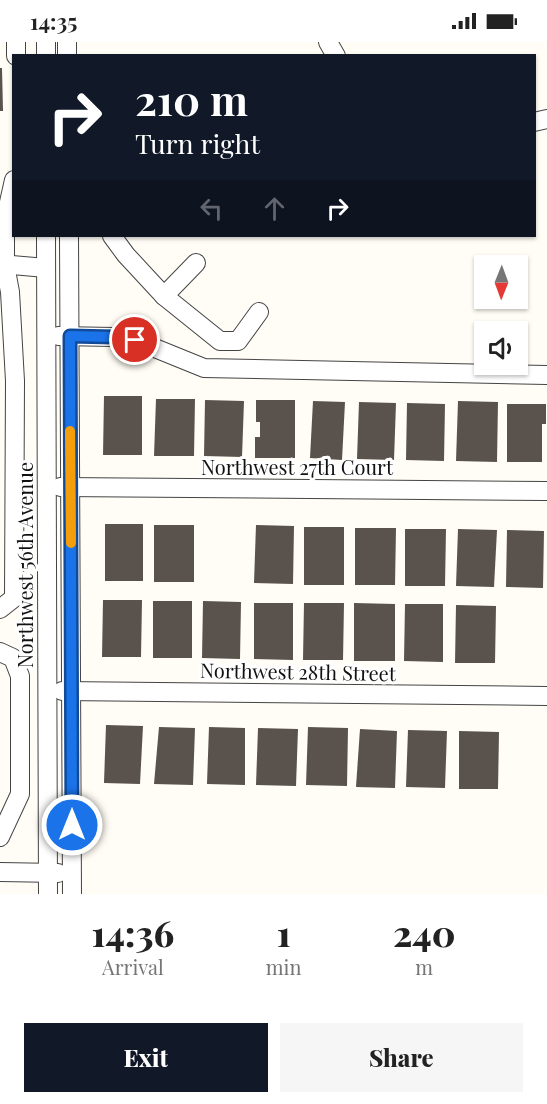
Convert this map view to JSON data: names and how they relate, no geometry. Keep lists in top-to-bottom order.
{
  "streets": {
    "street": ["Northwest 27th Court", "Northwest 56th Avenue", "Northwest 28th Street"]
  },
  "crossings": [
    ["Northwest 27th Court", "Northwest 56th Avenue"],
    ["Northwest 56th Avenue", "Northwest 28th Street"]
  ],
  "north": "bottom",
  "page": {
    "status": "14:35",
    "turn": ["210 m", "Turn right"],
    "eta": [
      "14:36",
      "Arrival",
      "1",
      "min",
      "240",
      "m"
    ],
    "buttons": ["Exit", "Share"]
  }
}
